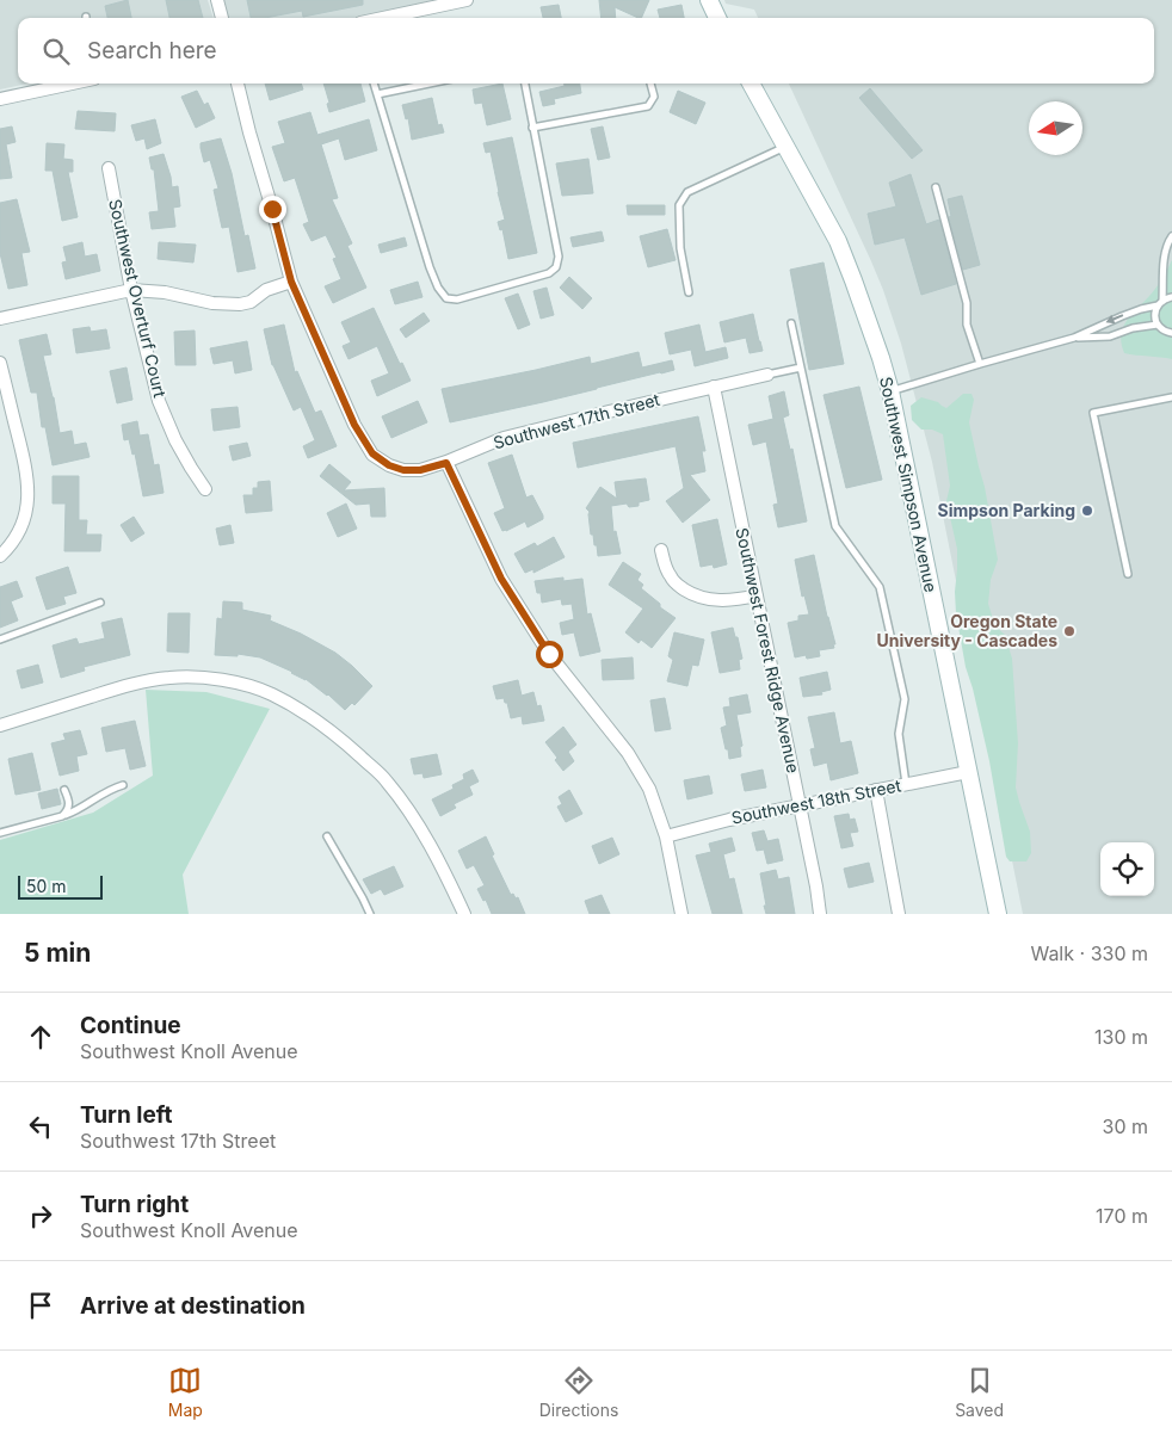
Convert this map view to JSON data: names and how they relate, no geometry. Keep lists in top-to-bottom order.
{
  "streets": {
    "street": [
      "Southwest Overturf Court",
      "Southwest 17th Street",
      "Southwest Simpson Avenue",
      "Southwest Forest Ridge Avenue",
      "Southwest 18th Street"
    ]
  },
  "crossings": [
    ["Southwest 17th Street", "Southwest Forest Ridge Avenue"],
    ["Southwest Simpson Avenue", "Southwest 18th Street"],
    ["Southwest Forest Ridge Avenue", "Southwest 18th Street"]
  ],
  "places": ["Simpson Parking", "Oregon State University - Cascades"],
  "scale_bar": "50 m",
  "north": "left",
  "page": {
    "search": "Search here",
    "scale": "50 m",
    "heading": ["5 min", "Walk · 330 m"],
    "list": [
      ["Continue", "Southwest Knoll Avenue", "130 m"],
      ["Turn left", "Southwest 17th Street", "30 m"],
      ["Turn right", "Southwest Knoll Avenue", "170 m"],
      "Arrive at destination"
    ],
    "nav": ["Map", "Directions", "Saved"]
  }
}
